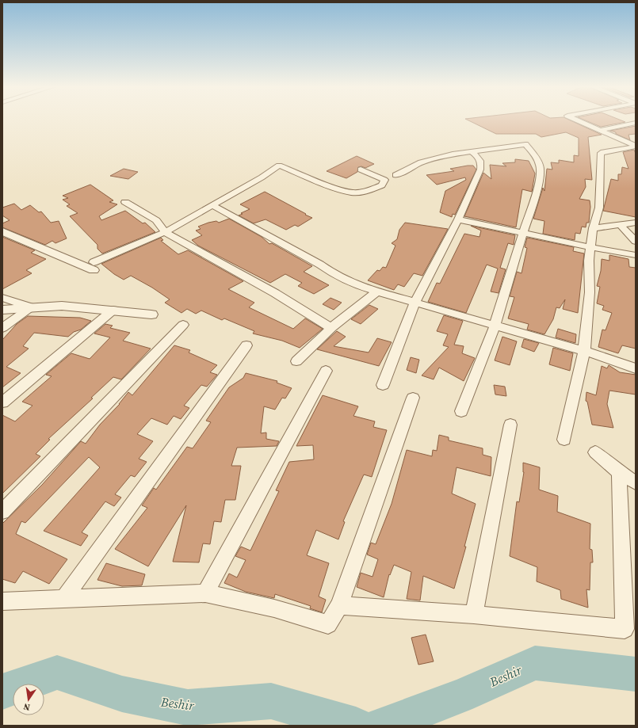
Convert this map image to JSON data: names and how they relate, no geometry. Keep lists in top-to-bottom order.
{
  "water": ["Beshir"],
  "north": "bottom"
}
